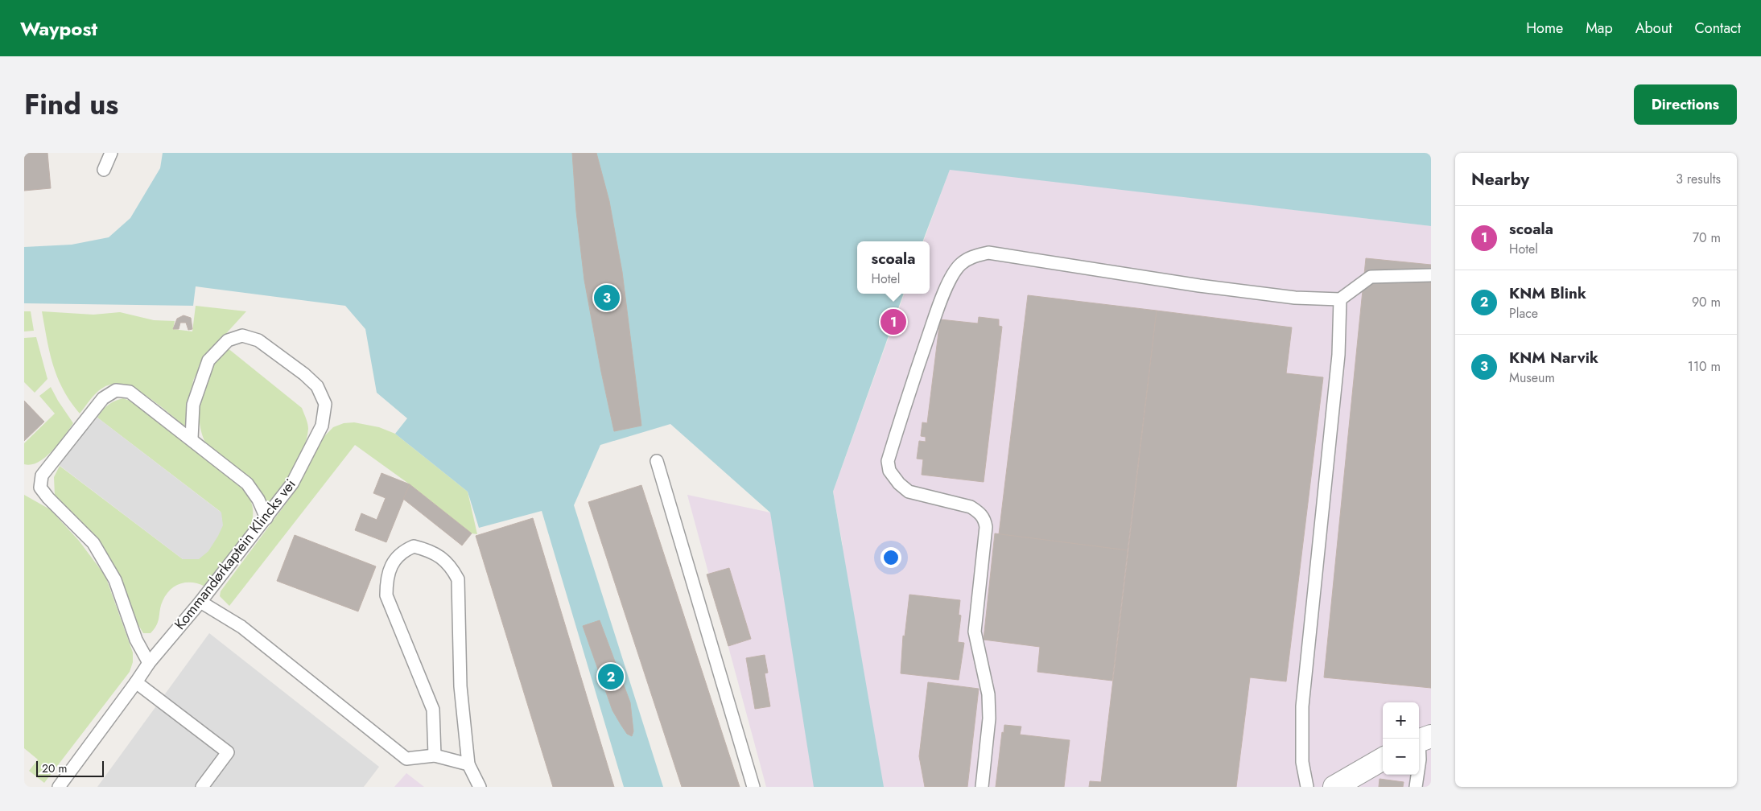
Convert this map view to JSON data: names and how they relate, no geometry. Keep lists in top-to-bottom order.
{
  "streets": {
    "lane": ["Kommandørkaptein Klincks vei"]
  },
  "scale_bar": "20 m",
  "page": {
    "header": "Waypost",
    "nav": [
      "Home",
      "Map",
      "About",
      "Contact"
    ],
    "title": "Find us",
    "buttons": "Directions",
    "heading": ["Nearby", "3 results"],
    "list": [
      {
        "mark": "1",
        "name": "scoala",
        "note": "Hotel",
        "value": "70 m"
      },
      {
        "mark": "2",
        "name": "KNM Blink",
        "note": "Place",
        "value": "90 m"
      },
      {
        "mark": "3",
        "name": "KNM Narvik",
        "note": "Museum",
        "value": "110 m"
      }
    ],
    "popup": ["scoala", "Hotel"],
    "pins": ["3", "1", "2"],
    "map_buttons": ["+", "−"],
    "scale": "20 m"
  }
}
